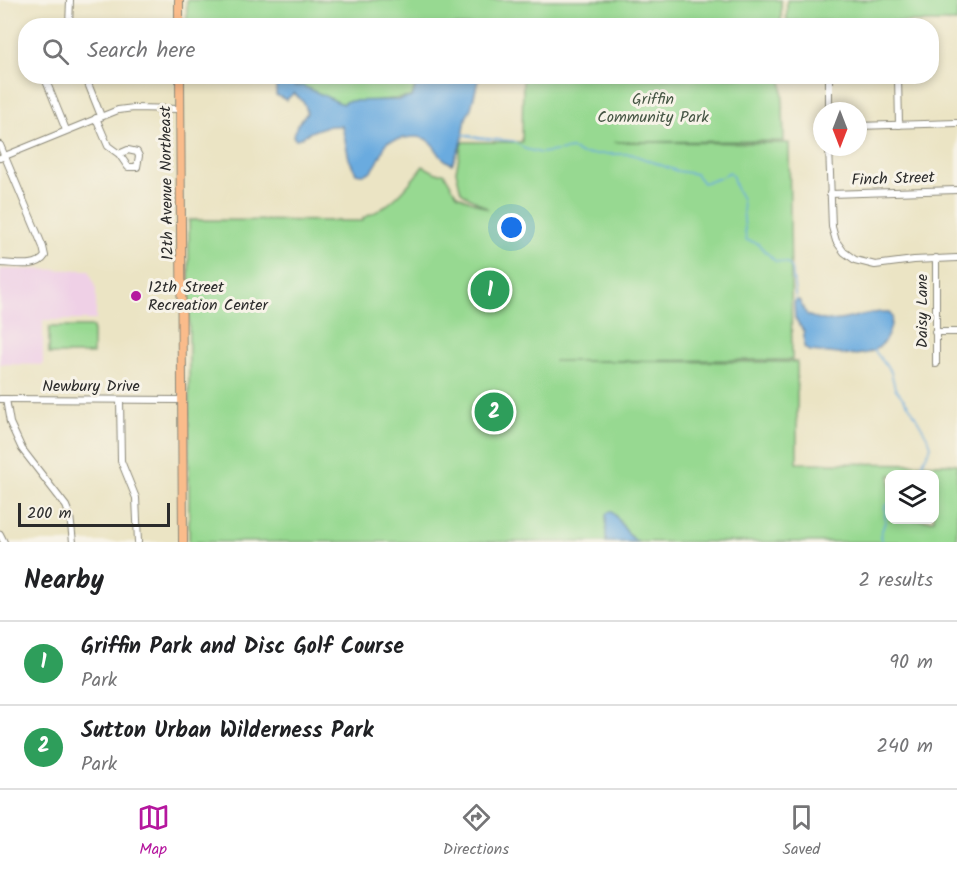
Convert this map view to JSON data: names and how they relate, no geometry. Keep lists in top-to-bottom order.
{
  "streets": {
    "main road": ["12th Avenue Northeast"],
    "street": ["Finch Street", "Daisy Lane", "Newbury Drive"]
  },
  "crossings": [
    ["12th Avenue Northeast", "Newbury Drive"]
  ],
  "parks": ["Griffin Community Park"],
  "places": ["12th Street Recreation Center"],
  "scale_bar": "200 m",
  "north": "bottom",
  "page": {
    "search": "Search here",
    "pins": ["1", "2"],
    "scale": "200 m",
    "heading": ["Nearby", "2 results"],
    "list": [
      {
        "mark": "1",
        "name": "Griffin Park and Disc Golf Course",
        "note": "Park",
        "value": "90 m"
      },
      {
        "mark": "2",
        "name": "Sutton Urban Wilderness Park",
        "note": "Park",
        "value": "240 m"
      }
    ],
    "nav": ["Map", "Directions", "Saved"]
  }
}
